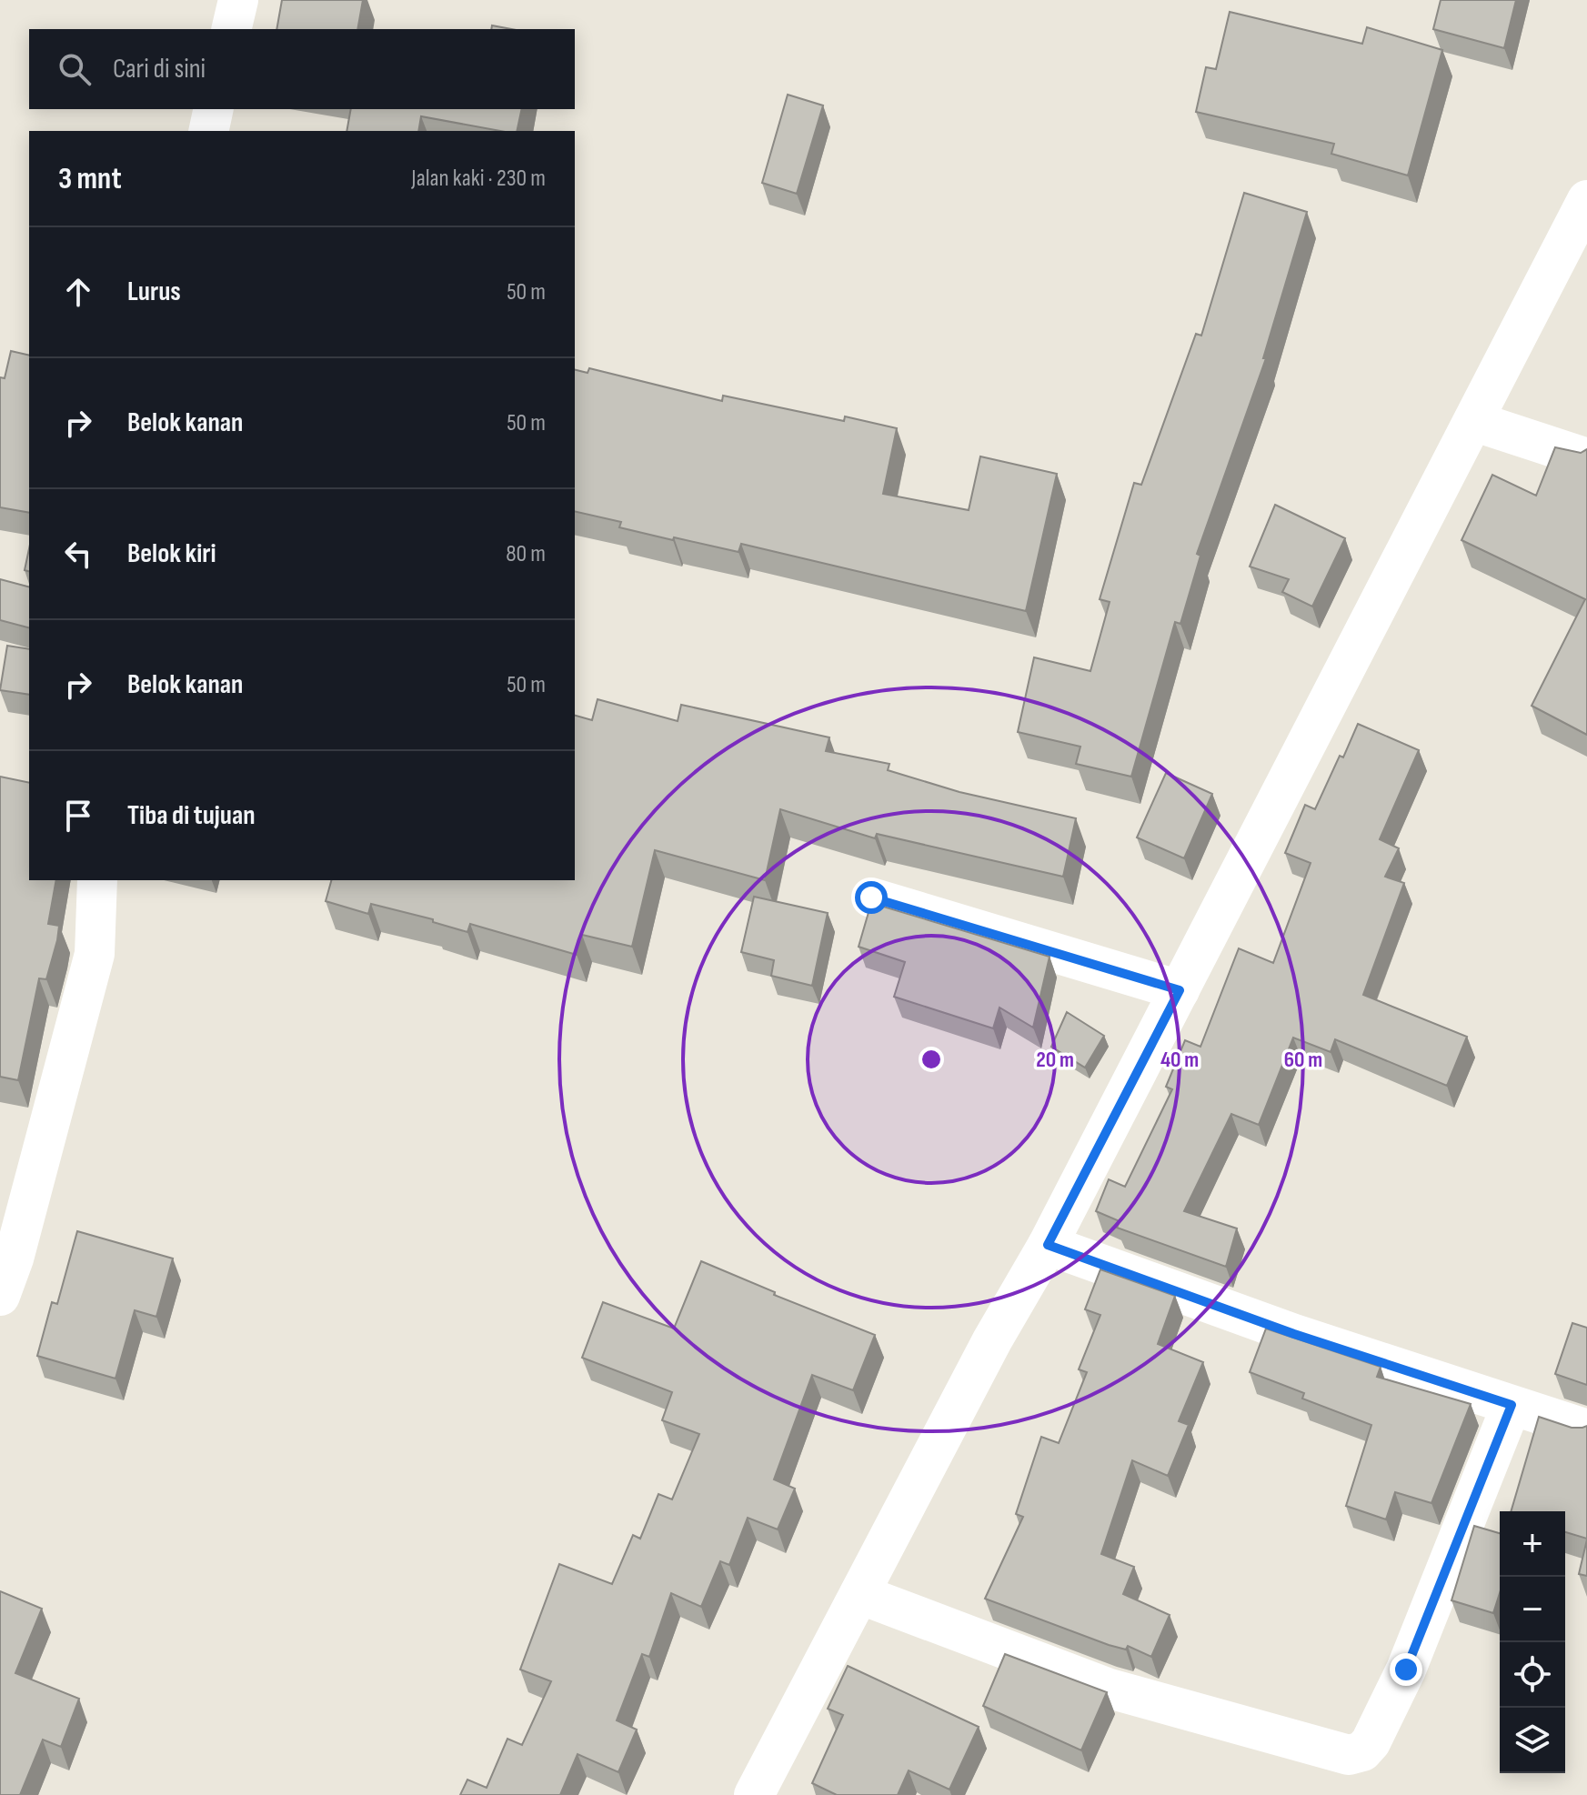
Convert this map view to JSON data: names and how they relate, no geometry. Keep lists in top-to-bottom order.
{
  "page": {
    "search": "Cari di sini",
    "heading": ["3 mnt", "Jalan kaki · 230 m"],
    "list": [
      ["Lurus", "50 m"],
      ["Belok kanan", "50 m"],
      ["Belok kiri", "80 m"],
      ["Belok kanan", "50 m"],
      "Tiba di tujuan"
    ],
    "map_buttons": ["+", "−"]
  },
  "rings": ["20 m", "40 m", "60 m"]
}
